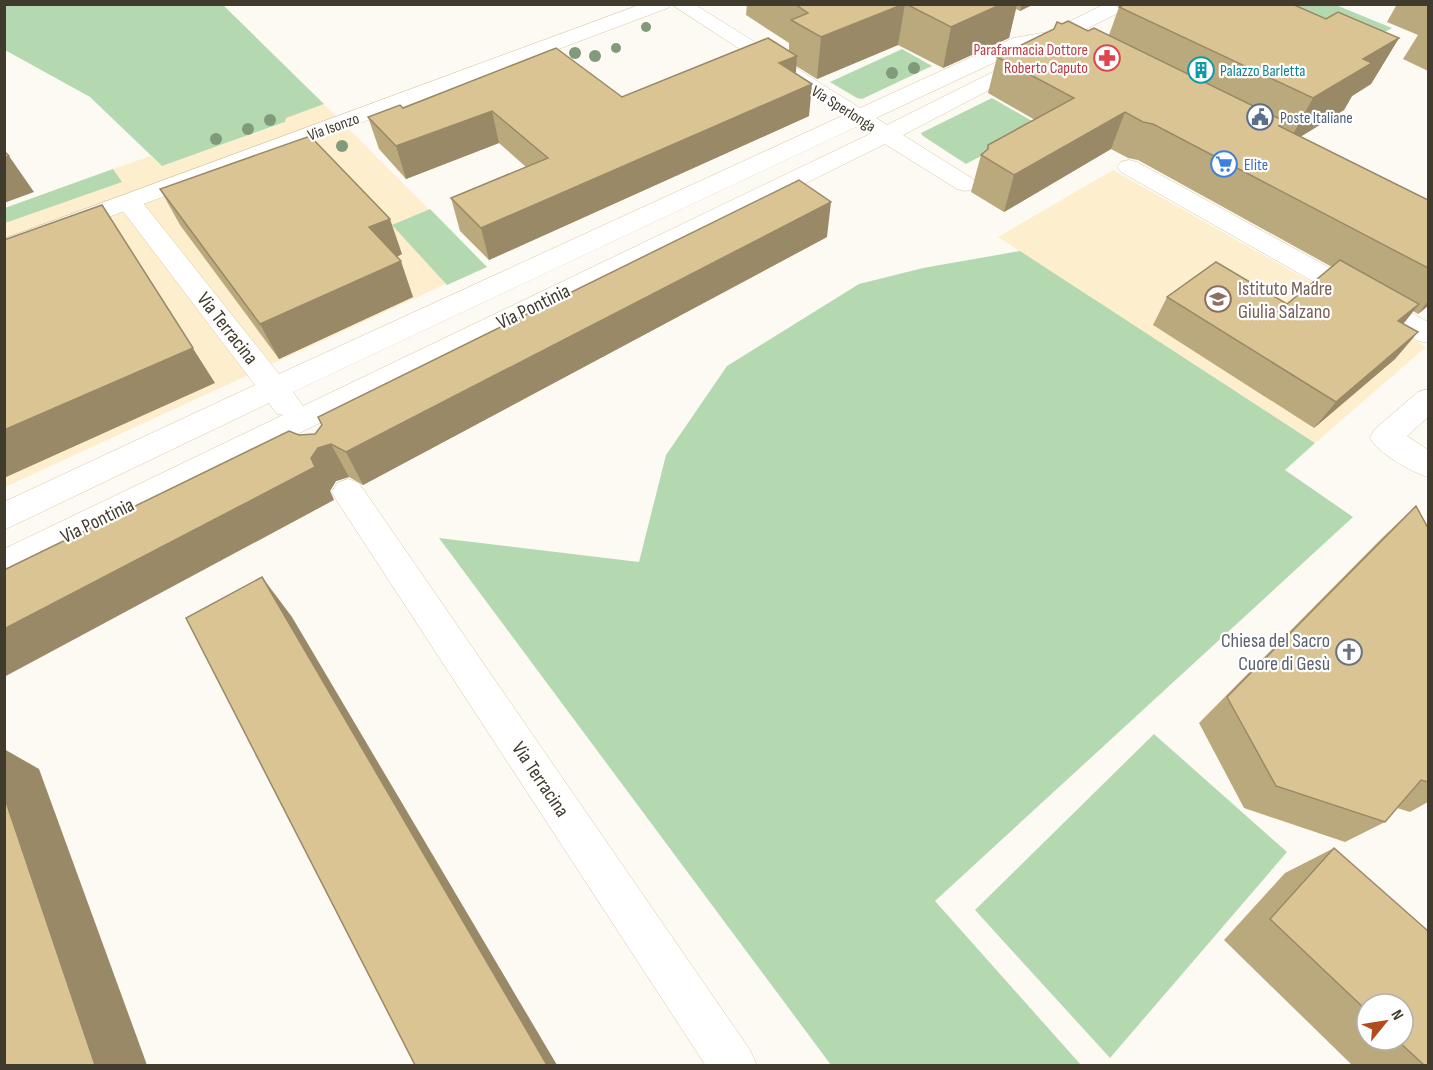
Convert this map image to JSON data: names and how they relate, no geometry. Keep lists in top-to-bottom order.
{
  "streets": {
    "street": [
      "Via Sperlonga",
      "Via Isonzo",
      "Via Pontinia",
      "Via Terracina"
    ]
  },
  "crossings": [
    ["Via Sperlonga", "Via Pontinia"],
    ["Via Isonzo", "Via Terracina"],
    ["Via Pontinia", "Via Terracina"]
  ],
  "places": {
    "pharmacy": ["Parafarmacia Dottore Roberto Caputo"],
    "building": ["Palazzo Barletta"],
    "public building": ["Poste Italiane"],
    "supermarket": ["Elite"],
    "school or university": ["Istituto Madre Giulia Salzano"],
    "church": ["Chiesa del Sacro Cuore di Gesù"]
  },
  "north": "top right"
}
